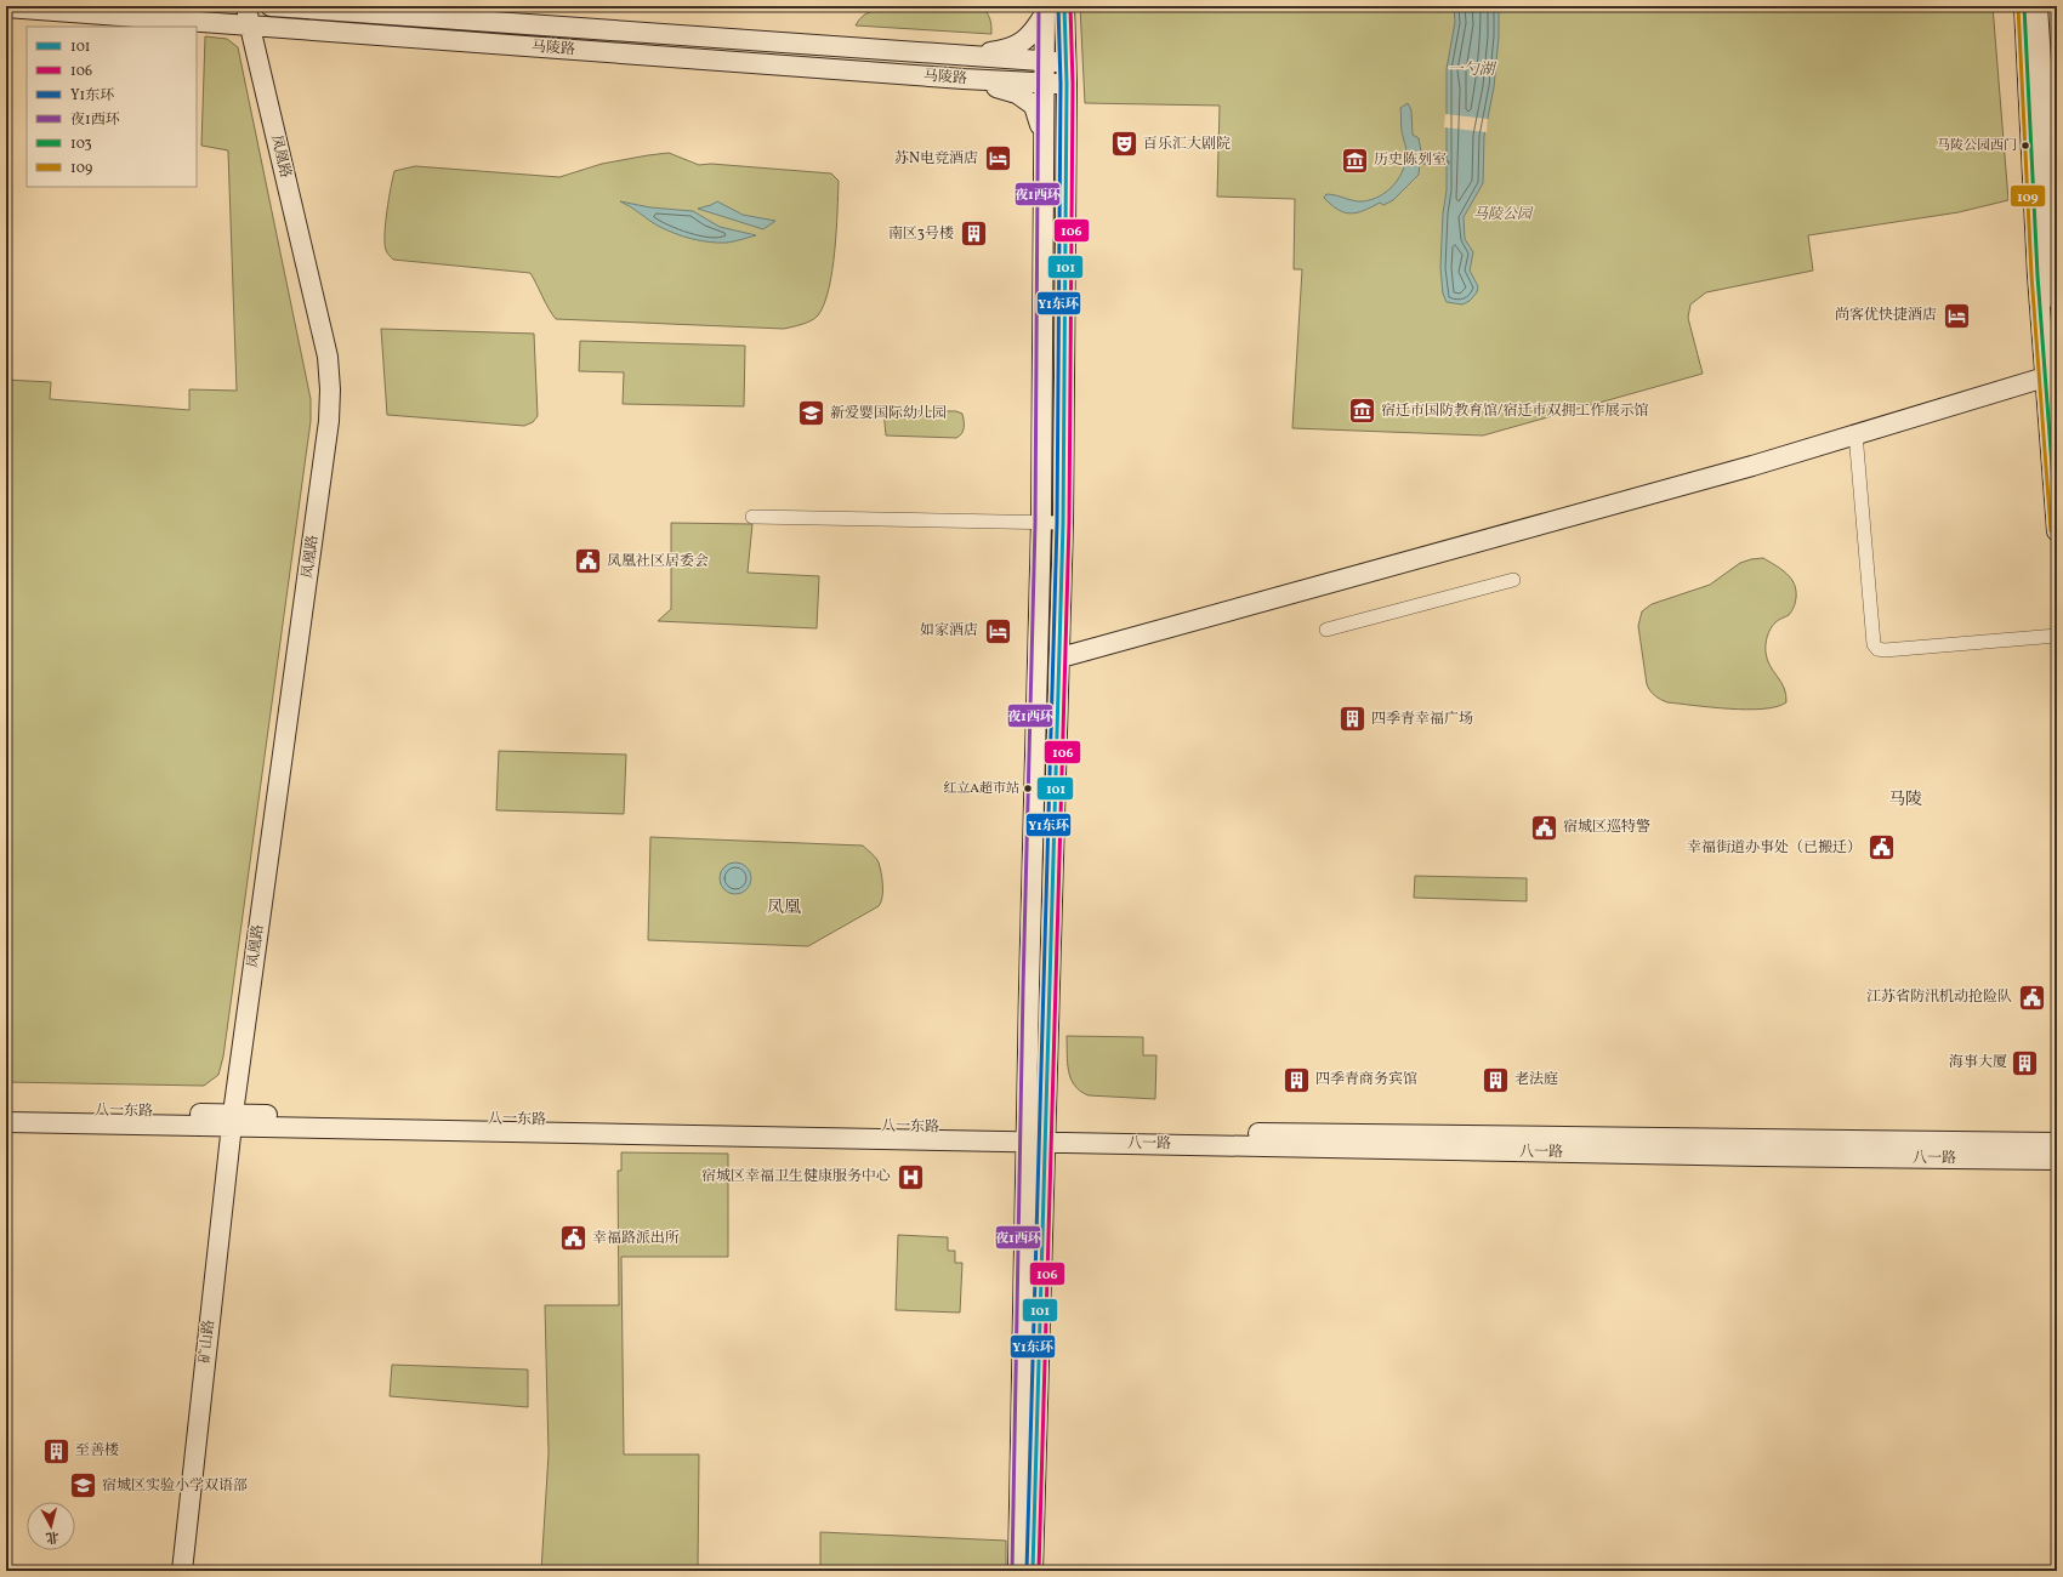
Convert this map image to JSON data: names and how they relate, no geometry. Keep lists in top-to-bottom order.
{
  "streets": {
    "main road": [
      "马陵路",
      "凤凰路",
      "八一东路",
      "八一路",
      "矿山路"
    ]
  },
  "crossings": [
    ["马陵路", "凤凰路"],
    ["凤凰路", "八一东路"],
    ["凤凰路", "矿山路"],
    ["八一东路", "八一路"],
    ["八一东路", "矿山路"]
  ],
  "districts": ["马陵", "凤凰"],
  "water": ["一勺湖"],
  "parks": ["马陵公园"],
  "places": {
    "theatre": ["百乐汇大剧院"],
    "other": ["马陵公园西门", "红立A超市站"],
    "hotel": ["苏N电竞酒店", "尚客优快捷酒店", "如家酒店"],
    "museum": ["历史陈列室", "宿迁市国防教育馆/宿迁市双拥工作展示馆"],
    "building": [
      "南区3号楼",
      "四季青幸福广场",
      "海事大厦",
      "四季青商务宾馆",
      "老法庭",
      "至善楼"
    ],
    "school or university": ["新爱婴国际幼儿园", "宿城区实验小学双语部"],
    "public building": [
      "凤凰社区居委会",
      "宿城区巡特警",
      "幸福街道办事处（已搬迁）",
      "江苏省防汛机动抢险队",
      "幸福路派出所"
    ],
    "hospital": ["宿城区幸福卫生健康服务中心"]
  },
  "lines": [
    "transit line 101",
    "transit line 106",
    "transit line Y1东环",
    "transit line 夜1西环",
    "transit line 103",
    "transit line 109"
  ],
  "legend": [
    "101",
    "106",
    "Y1东环",
    "夜1西环",
    "103",
    "109"
  ],
  "north": "bottom"
}
